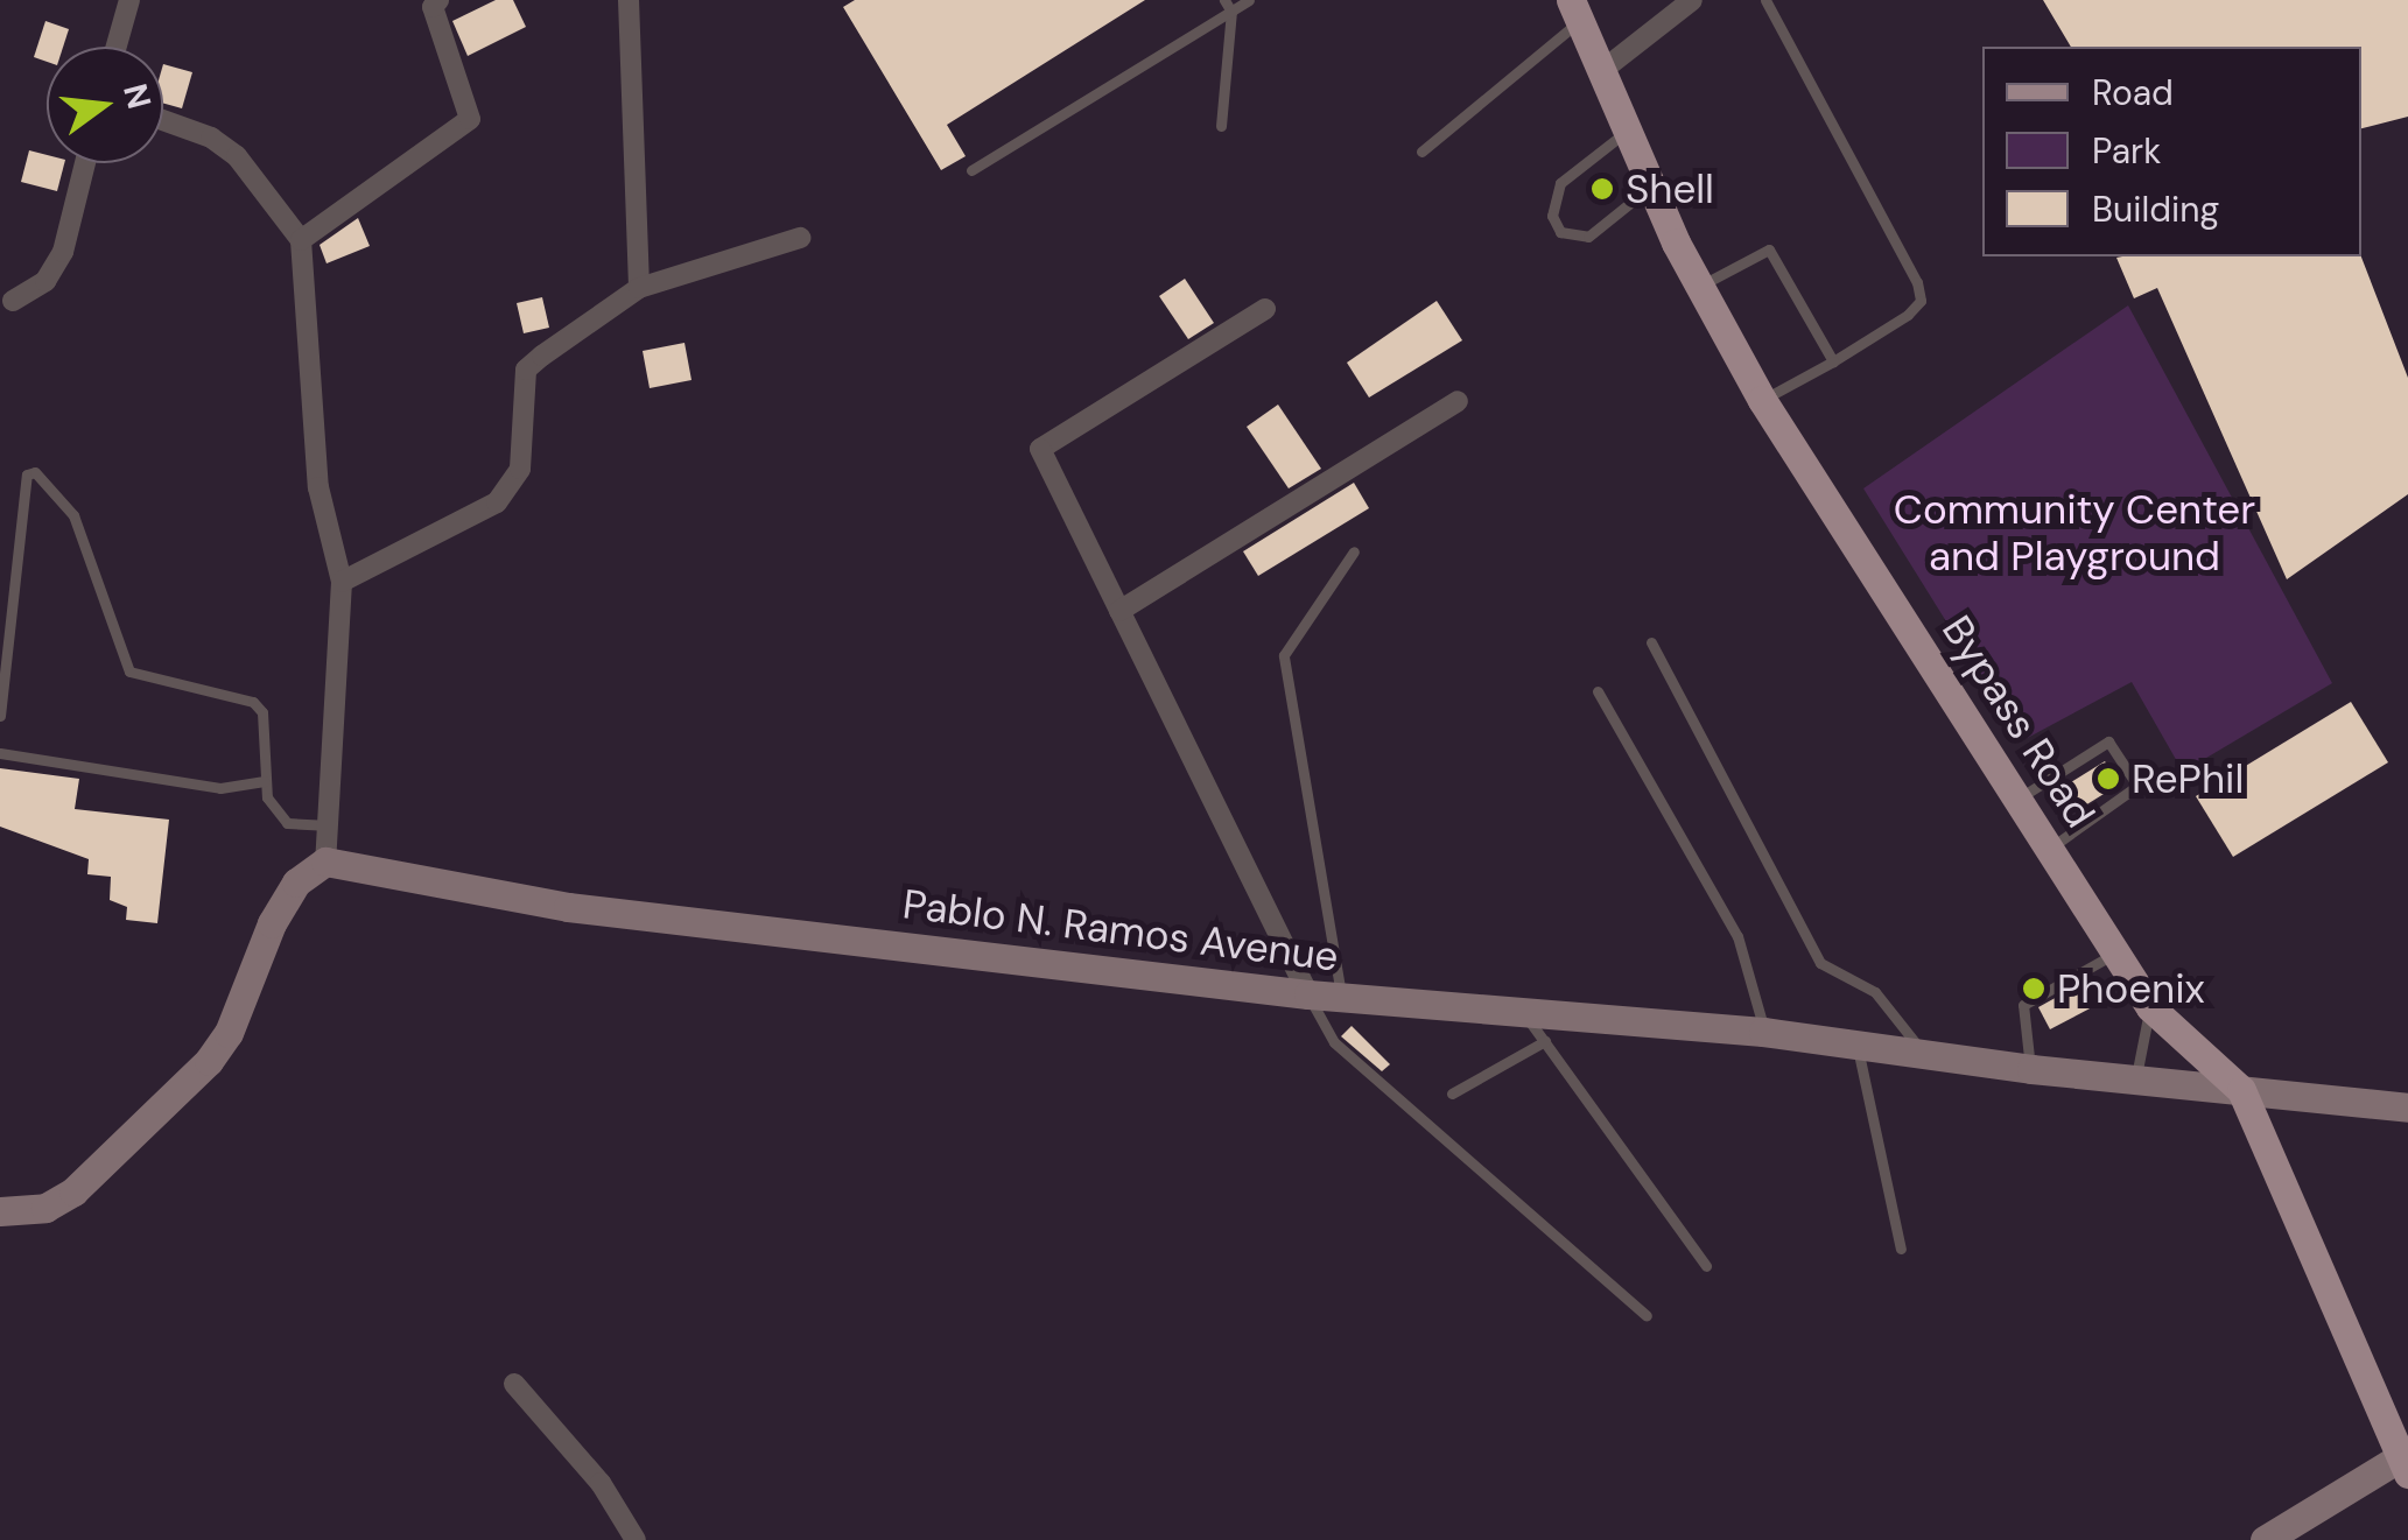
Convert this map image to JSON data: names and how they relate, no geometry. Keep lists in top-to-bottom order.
{
  "streets": {
    "main road": ["Bypass Road"],
    "street": ["Pablo N. Ramos Avenue"]
  },
  "crossings": [
    ["Bypass Road", "Pablo N. Ramos Avenue"]
  ],
  "parks": ["Community Center and Playground"],
  "places": ["Shell", "RePhil", "Phoenix"],
  "legend": ["Road", "Park", "Building"],
  "north": "right"
}
